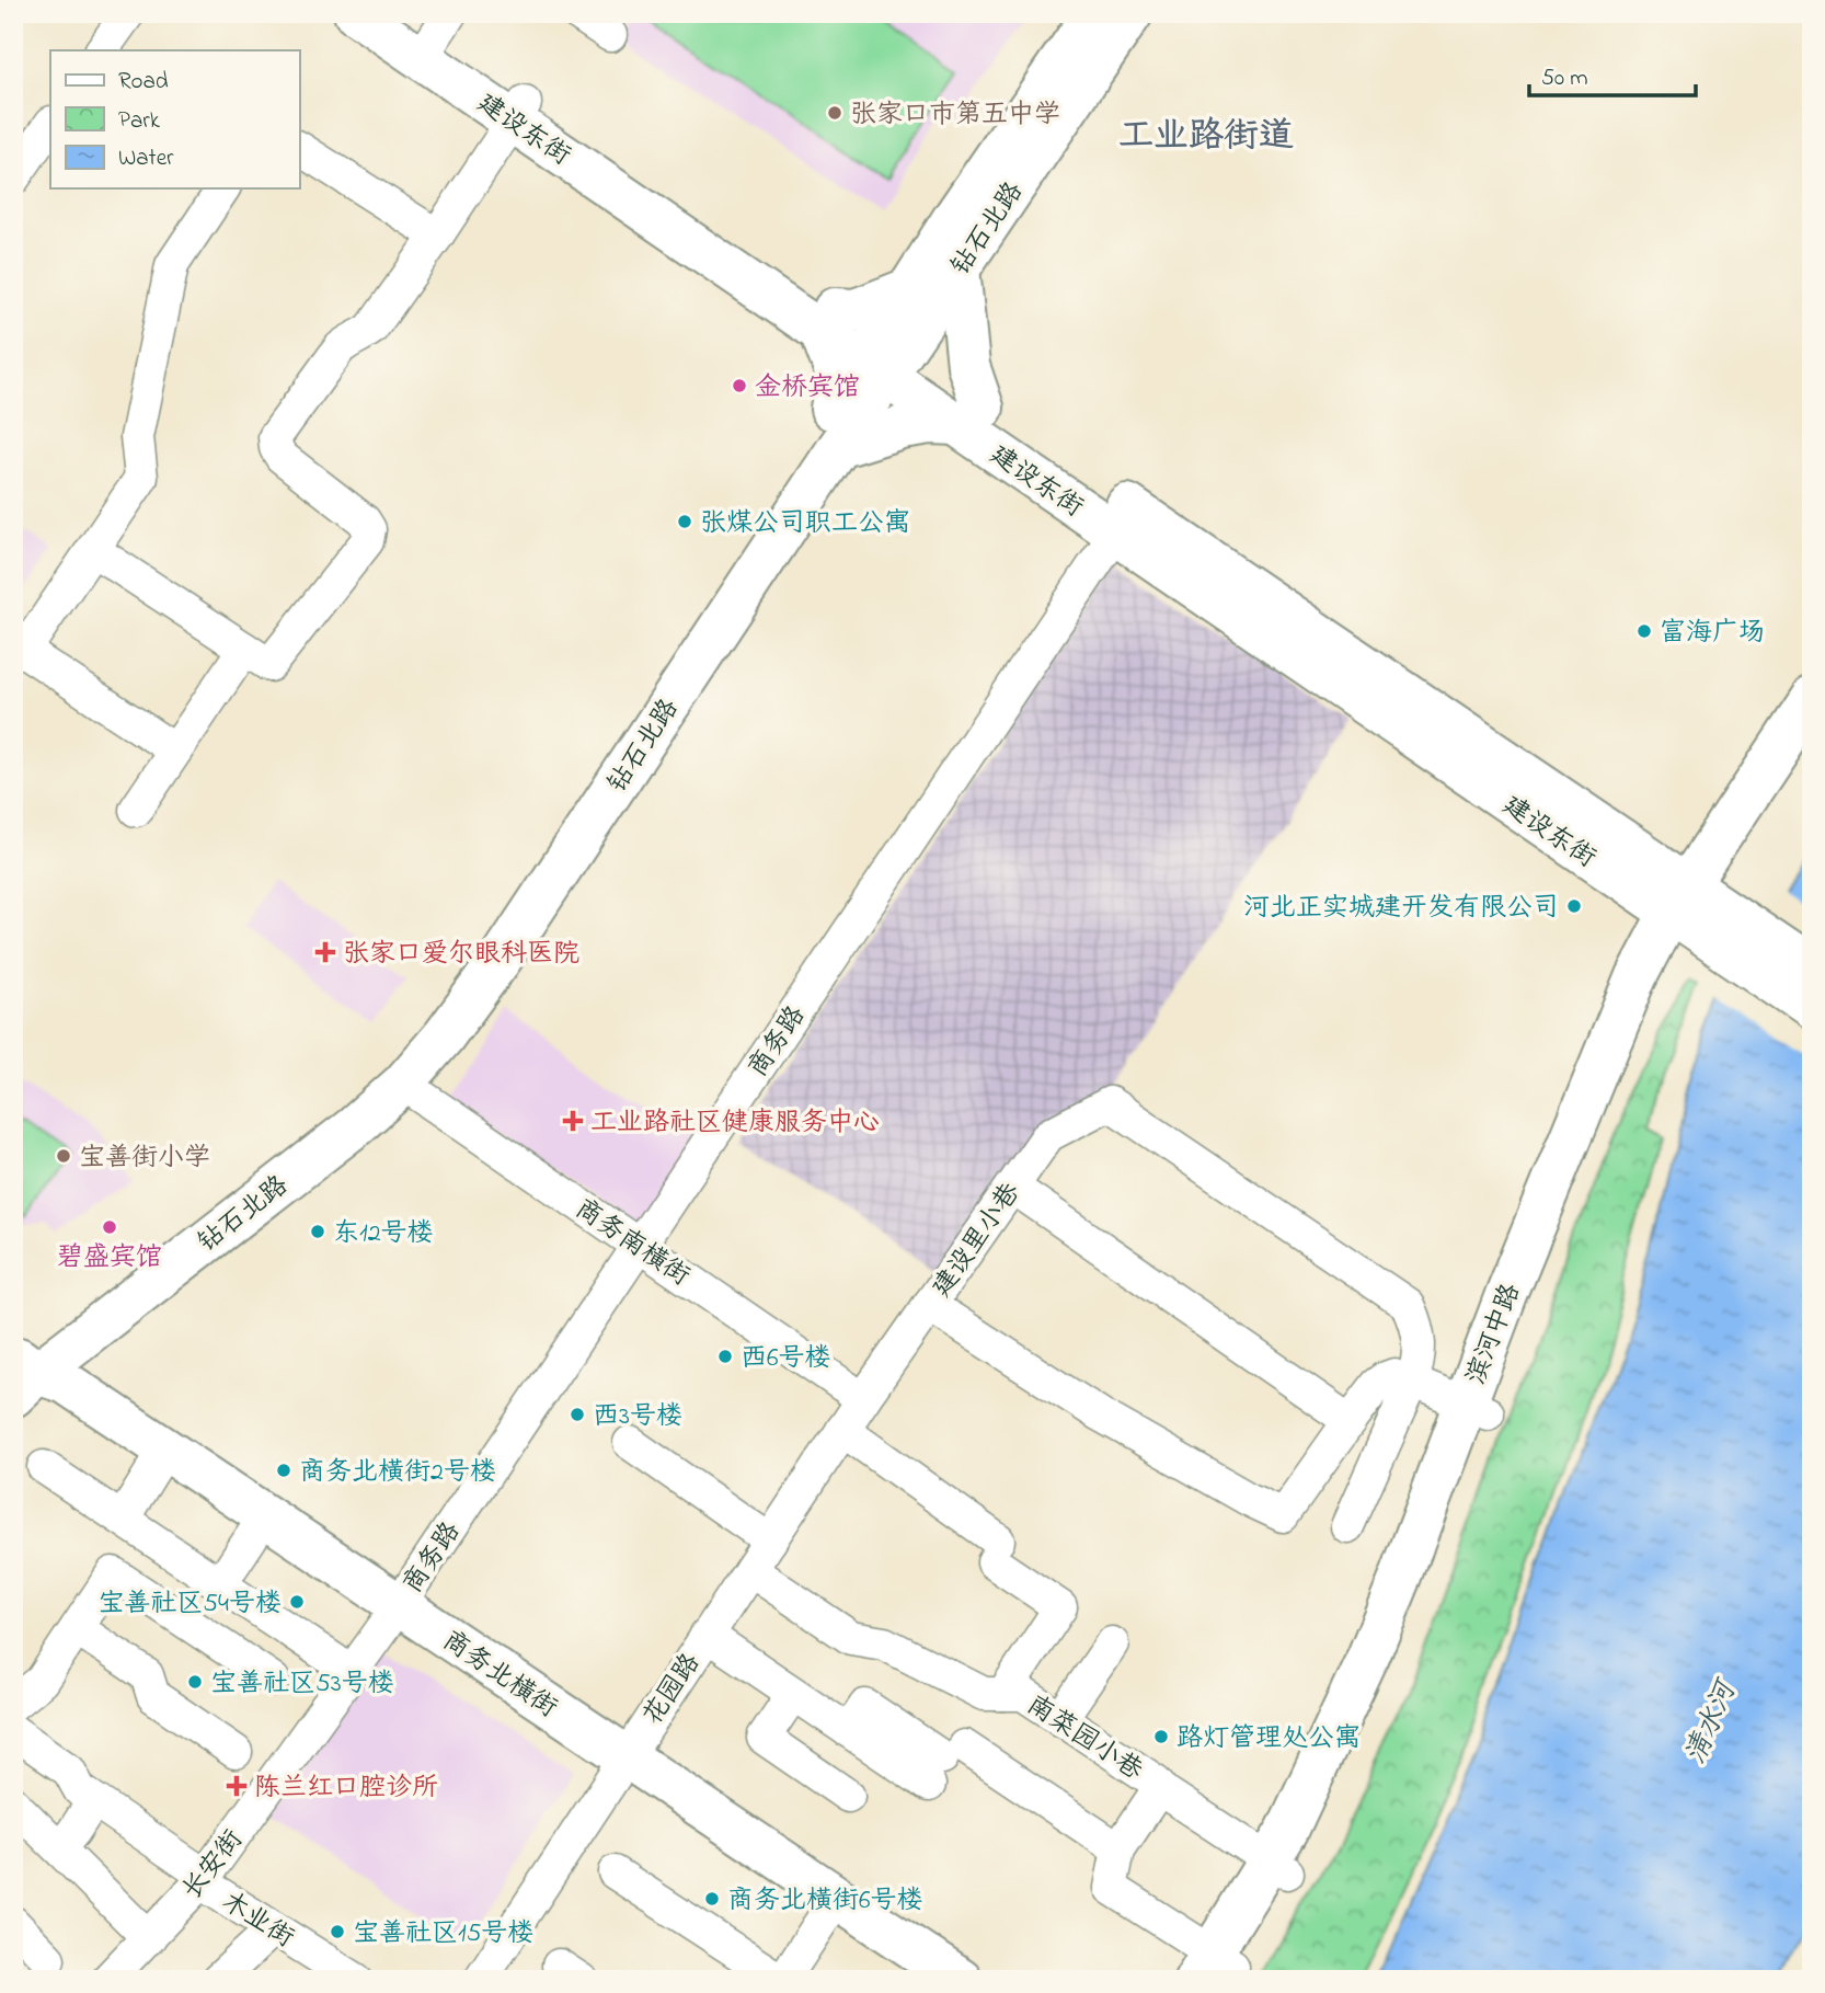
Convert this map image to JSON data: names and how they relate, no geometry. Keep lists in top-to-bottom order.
{
  "streets": {
    "main road": [
      "建设东街",
      "钻石北路",
      "滨河中路",
      "商务北横街"
    ],
    "street": [
      "商务路",
      "建设里小巷",
      "商务南横街",
      "花园路",
      "南菜园小巷",
      "长安街",
      "木业街"
    ]
  },
  "crossings": [
    ["建设东街", "钻石北路"],
    ["建设东街", "商务路"],
    ["建设东街", "滨河中路"],
    ["钻石北路", "商务南横街"],
    ["钻石北路", "商务北横街"],
    ["商务路", "商务南横街"],
    ["商务路", "商务北横街"],
    ["商务路", "长安街"],
    ["建设里小巷", "商务南横街"],
    ["建设里小巷", "花园路"],
    ["商务南横街", "花园路"],
    ["滨河中路", "南菜园小巷"],
    ["商务北横街", "花园路"],
    ["商务北横街", "长安街"],
    ["花园路", "南菜园小巷"],
    ["长安街", "木业街"]
  ],
  "districts": ["工业路街道"],
  "water": ["清水河"],
  "places": {
    "other": [
      "张家口市第五中学",
      "金桥宾馆",
      "张煤公司职工公寓",
      "富海广场",
      "河北正实城建开发有限公司",
      "宝善街小学",
      "碧盛宾馆",
      "东12号楼",
      "西6号楼",
      "西3号楼",
      "商务北横街2号楼",
      "宝善社区54号楼",
      "宝善社区53号楼",
      "路灯管理处公寓",
      "商务北横街6号楼",
      "宝善社区15号楼"
    ],
    "health": ["张家口爱尔眼科医院", "工业路社区健康服务中心", "陈兰红口腔诊所"]
  },
  "legend": ["Road", "Park", "Water"],
  "scale_bar": "50 m"
}
